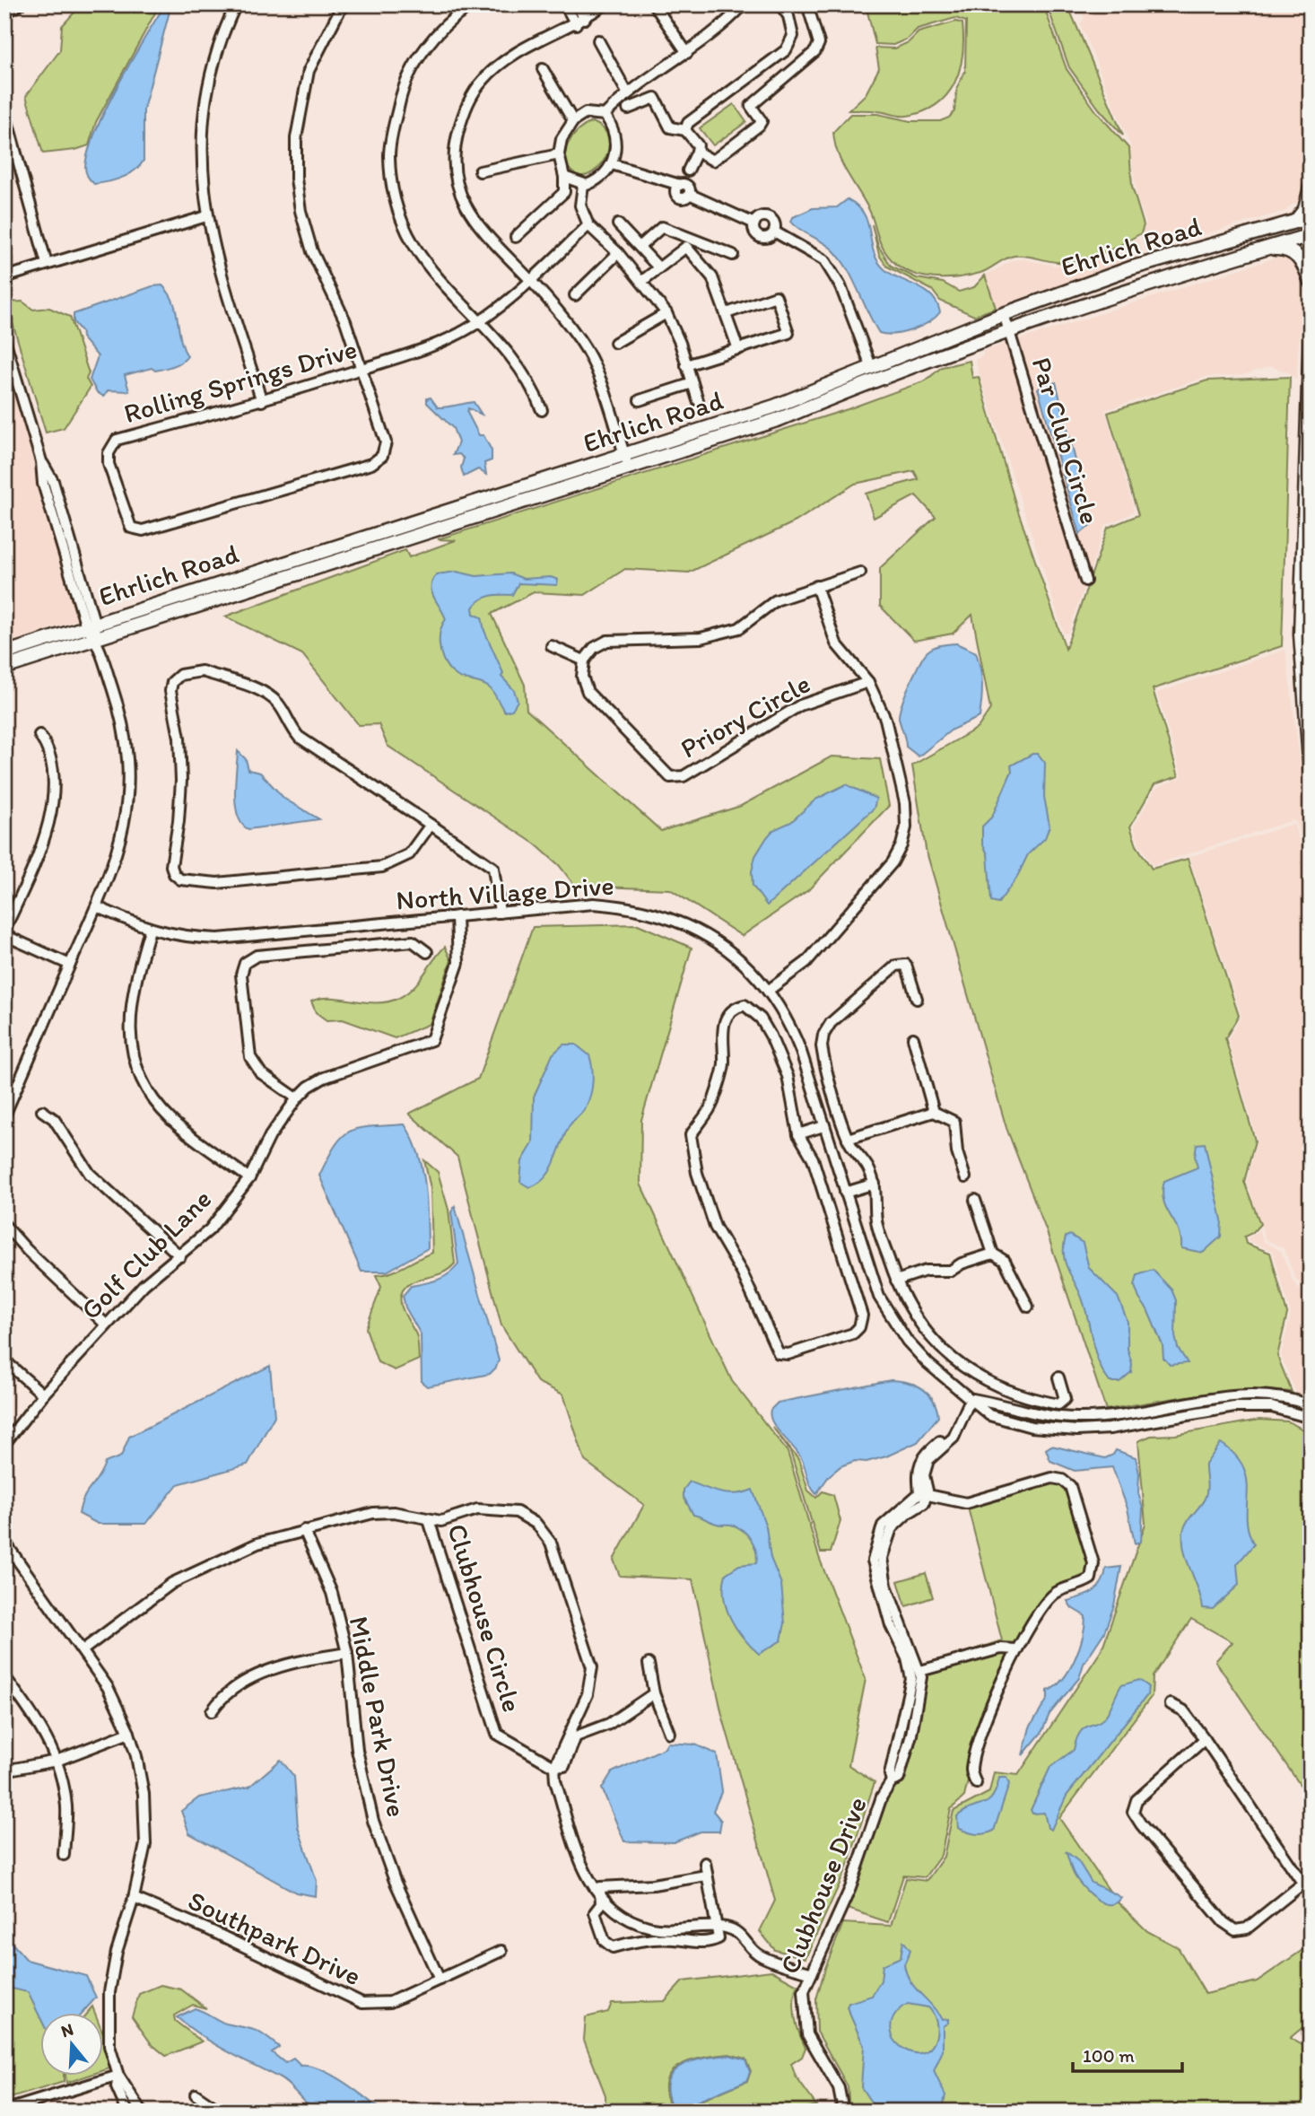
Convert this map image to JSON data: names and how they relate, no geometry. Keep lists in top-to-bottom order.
{
  "streets": {
    "main road": ["Ehrlich Road"],
    "street": [
      "Rolling Springs Drive",
      "Par Club Circle",
      "Priory Circle",
      "North Village Drive",
      "Golf Club Lane",
      "Clubhouse Circle",
      "Middle Park Drive",
      "Clubhouse Drive",
      "Southpark Drive"
    ]
  },
  "crossings": [
    ["Ehrlich Road", "Par Club Circle"],
    ["North Village Drive", "Golf Club Lane"],
    ["Middle Park Drive", "Southpark Drive"]
  ],
  "scale_bar": "100 m",
  "north": "top"
}
